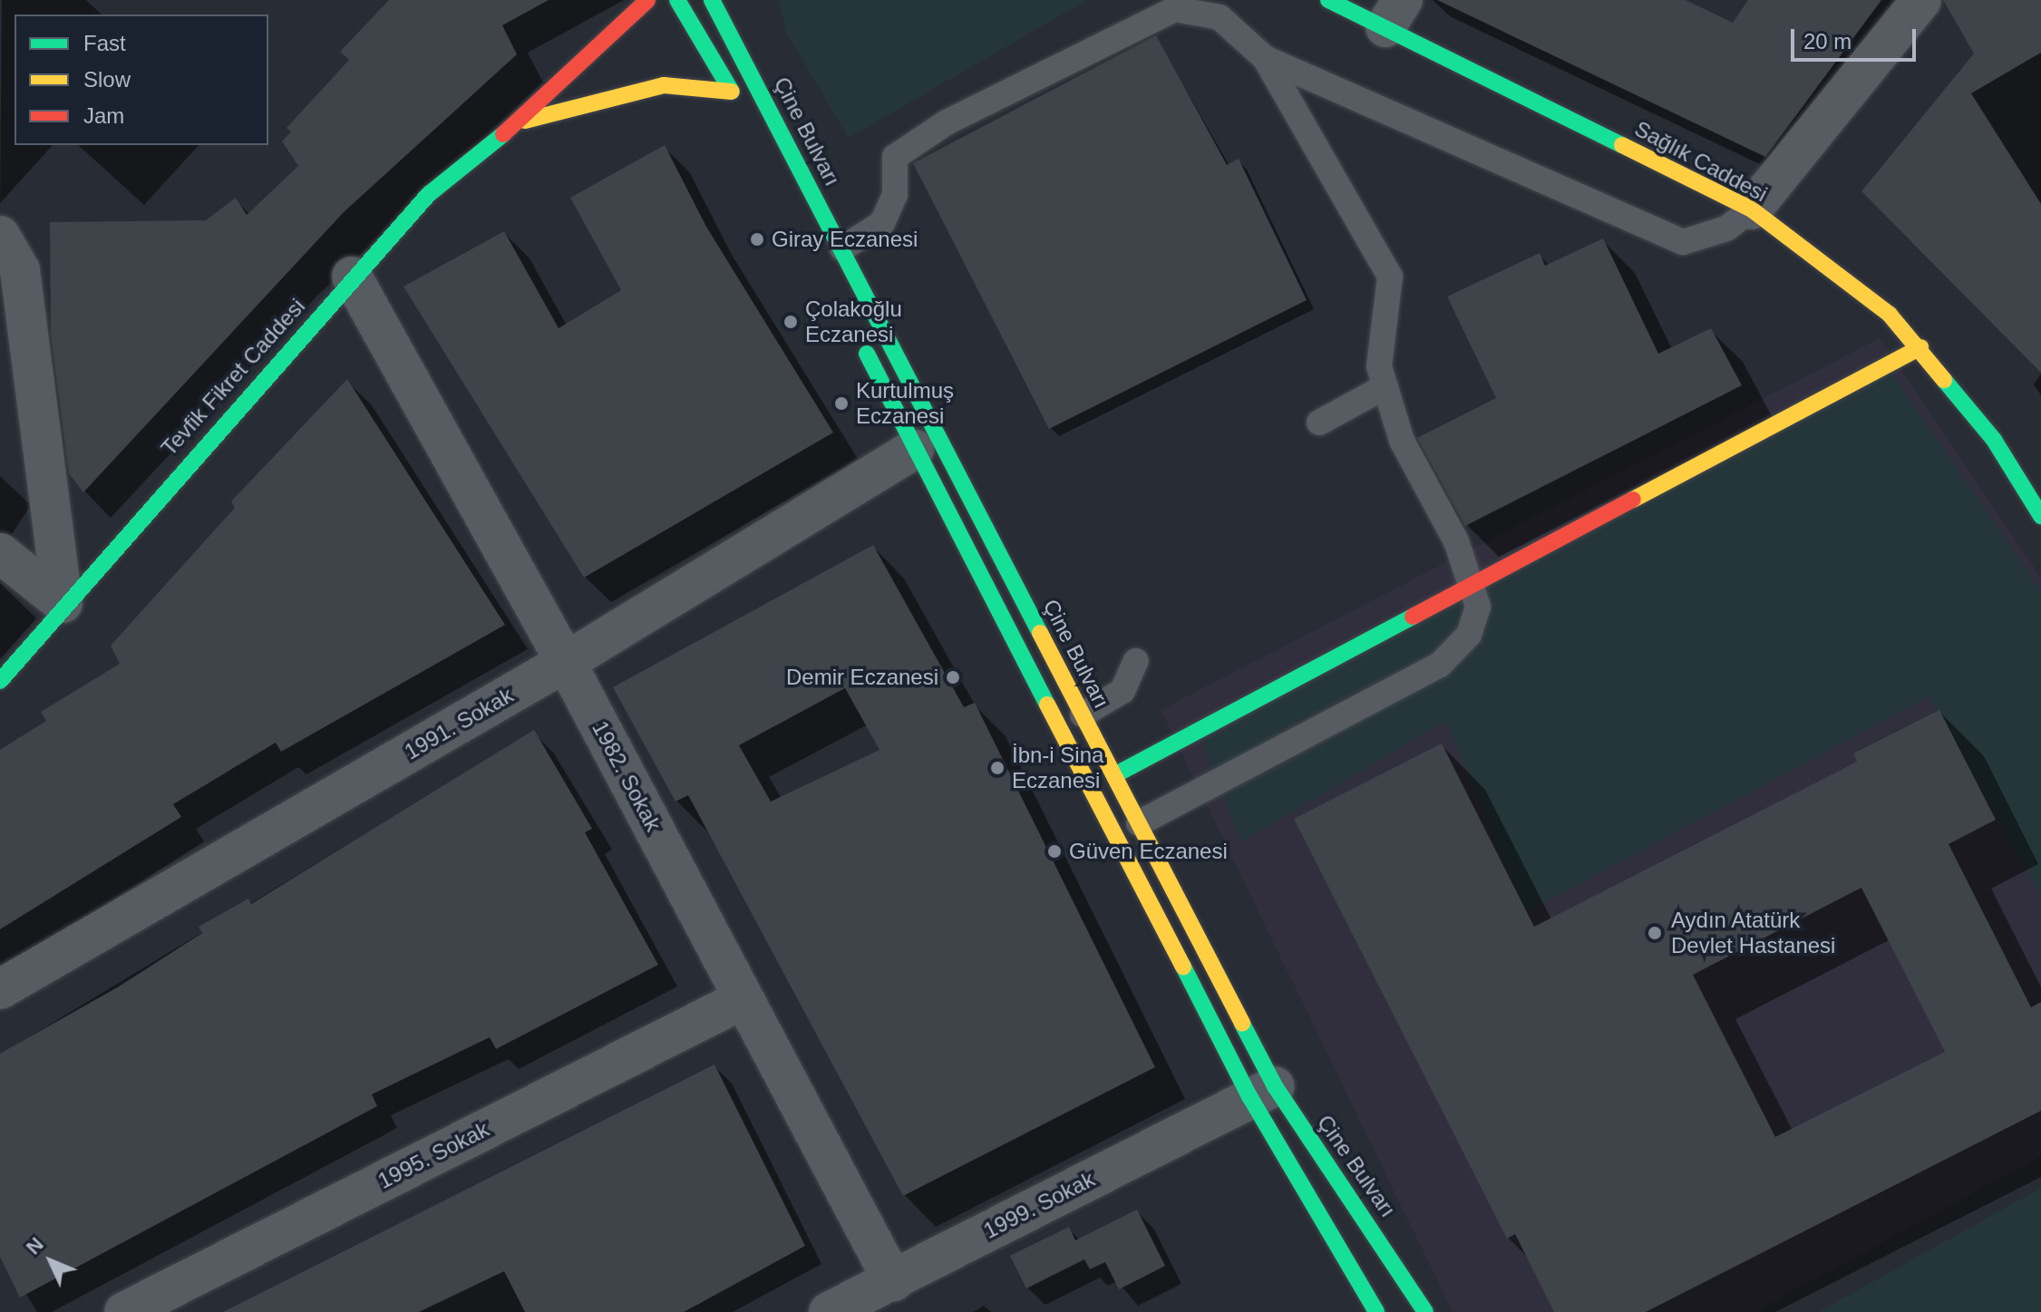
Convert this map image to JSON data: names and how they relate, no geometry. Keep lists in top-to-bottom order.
{
  "streets": {
    "street": [
      "Çine Bulvarı",
      "Sağlık Caddesi",
      "Tevfik Fikret Caddesi",
      "1991. Sokak",
      "1982. Sokak",
      "1995. Sokak",
      "1999. Sokak"
    ]
  },
  "crossings": [
    ["Çine Bulvarı", "1991. Sokak"],
    ["Çine Bulvarı", "1999. Sokak"],
    ["Tevfik Fikret Caddesi", "1982. Sokak"],
    ["1991. Sokak", "1982. Sokak"],
    ["1982. Sokak", "1995. Sokak"],
    ["1982. Sokak", "1999. Sokak"]
  ],
  "places": [
    "Giray Eczanesi",
    "Çolakoğlu Eczanesi",
    "Kurtulmuş Eczanesi",
    "Demir Eczanesi",
    "İbn-i Sina Eczanesi",
    "Güven Eczanesi",
    "Aydın Atatürk Devlet Hastanesi"
  ],
  "legend": ["Fast", "Slow", "Jam"],
  "scale_bar": "20 m",
  "north": "top left"
}
